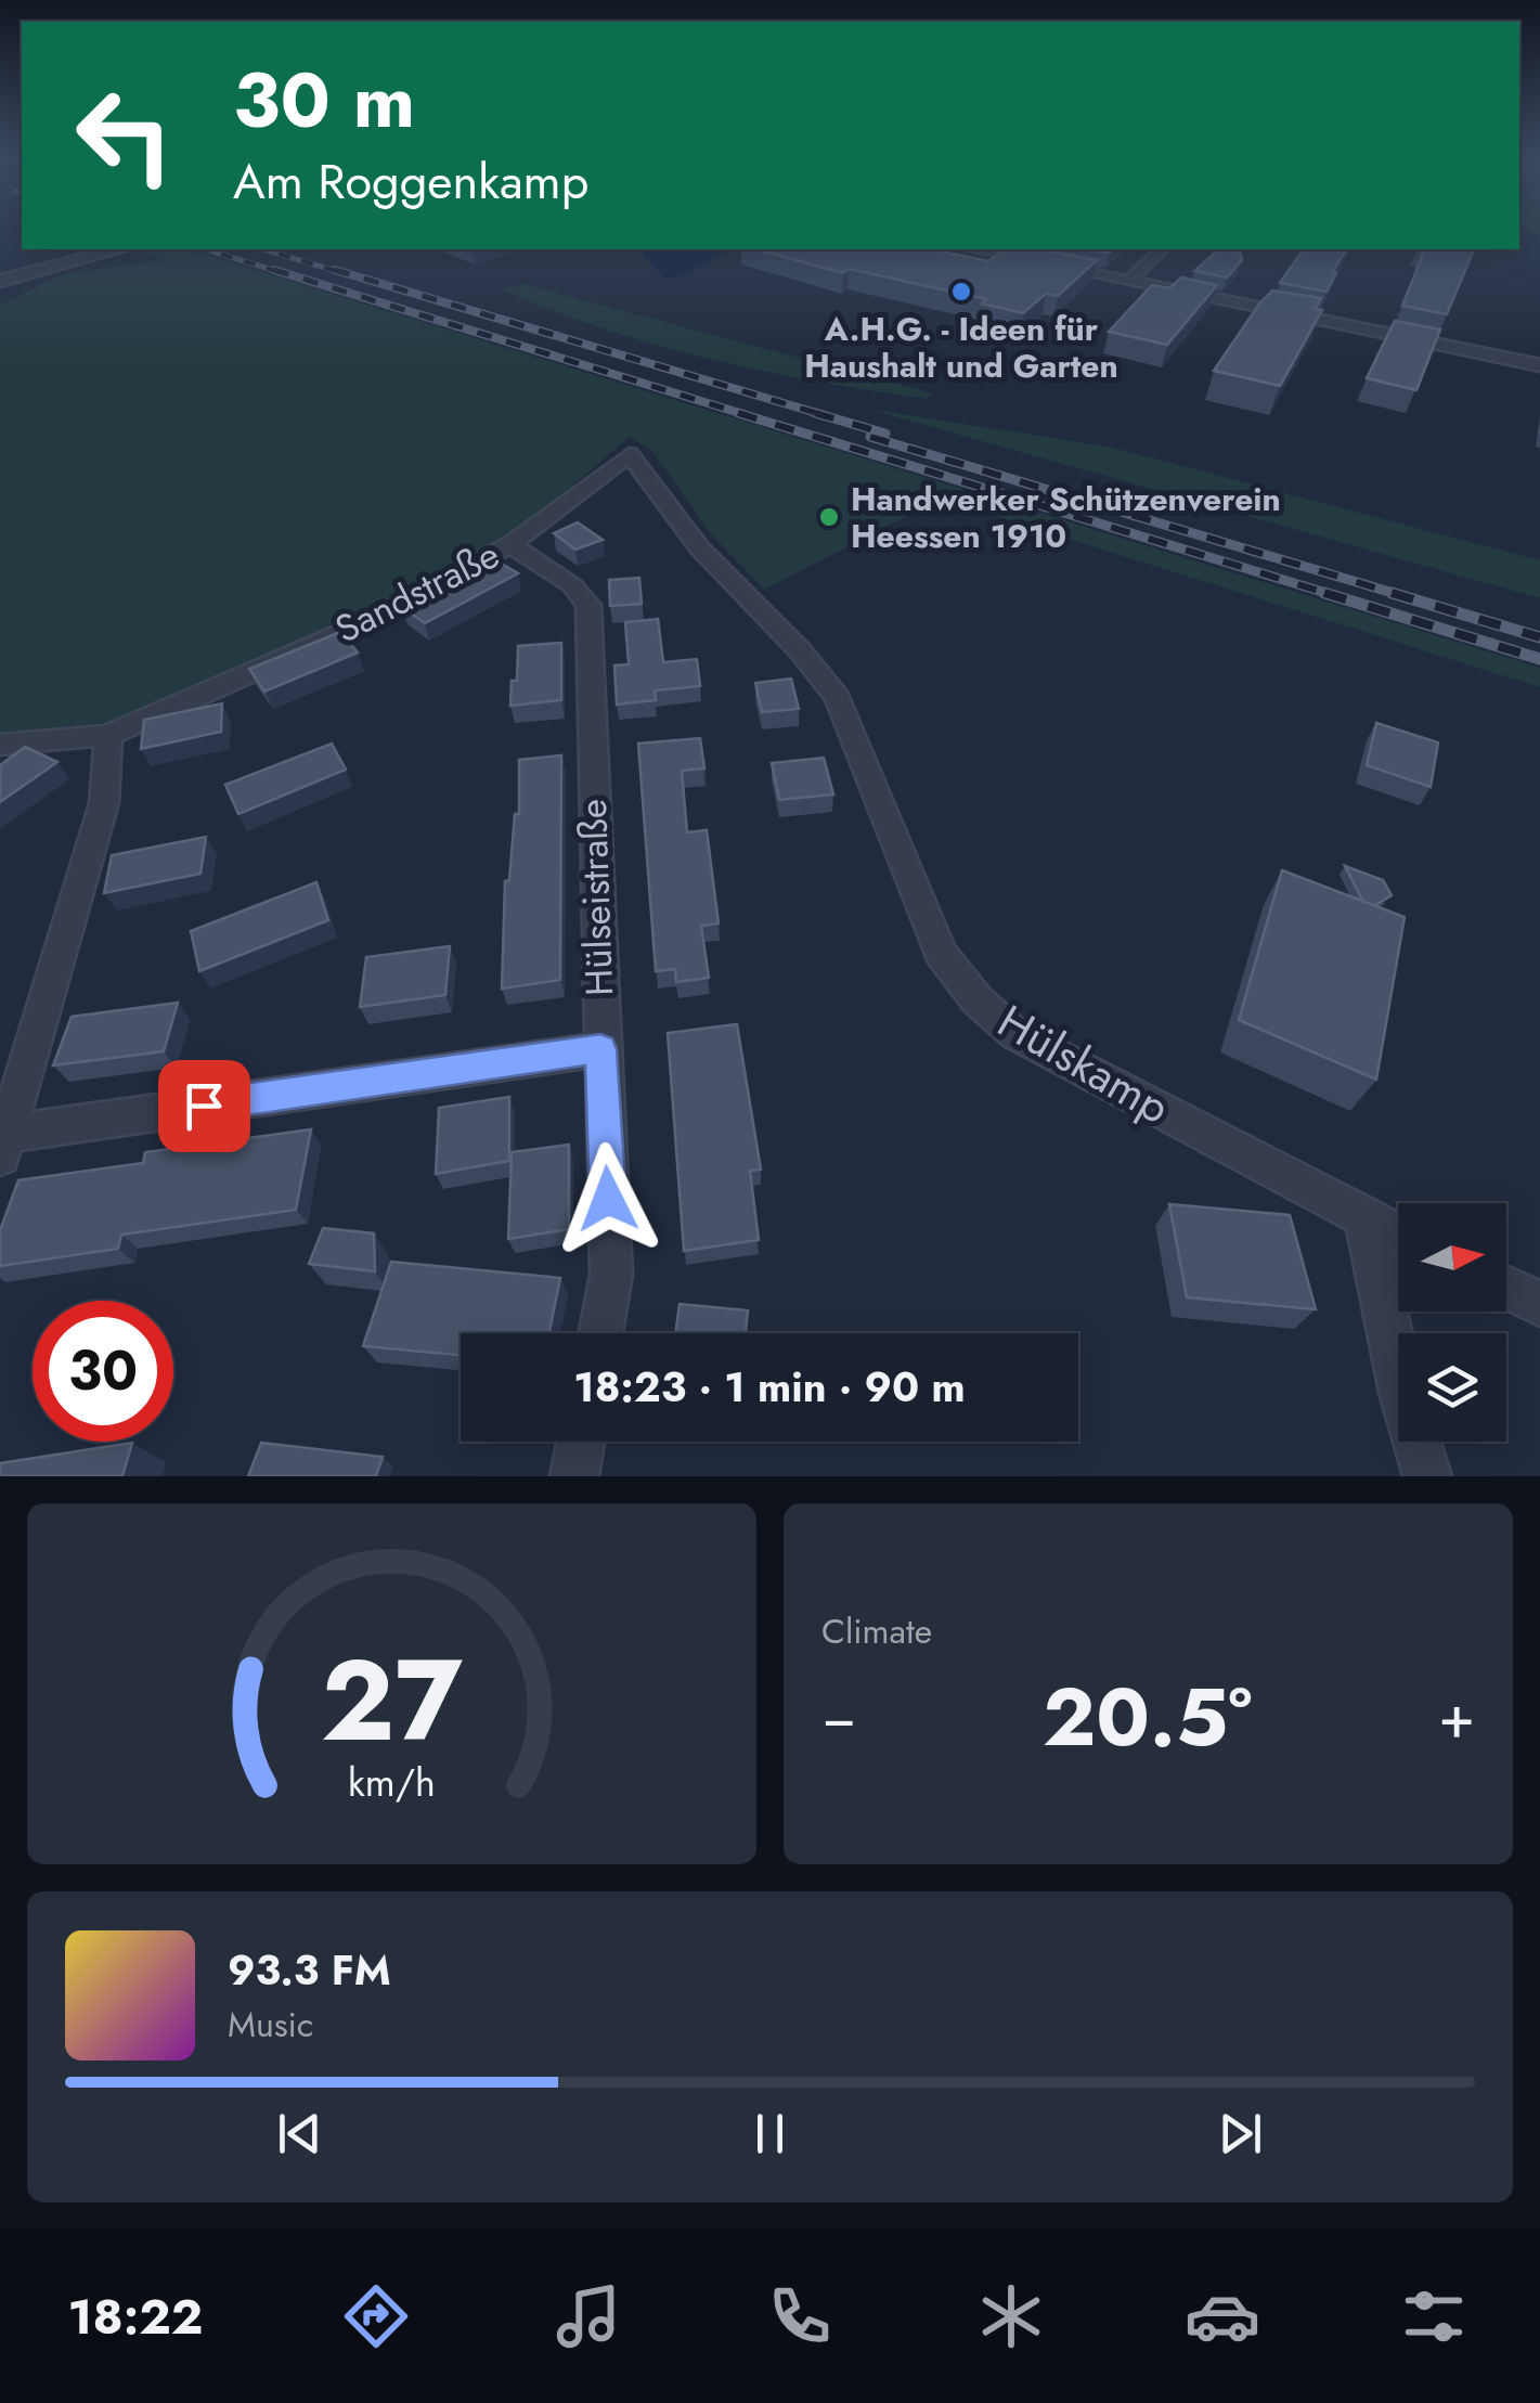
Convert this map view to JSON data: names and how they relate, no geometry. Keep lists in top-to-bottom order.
{
  "streets": {
    "street": ["Sandstraße", "Hülseistraße", "Hülskamp"]
  },
  "crossings": [
    ["Sandstraße", "Hülseistraße"],
    ["Sandstraße", "Hülskamp"]
  ],
  "places": ["A.H.G. - Ideen für Haushalt und Garten", "Handwerker Schützenverein Heessen 1910"],
  "north": "right",
  "page": {
    "turn": ["30 m", "Am Roggenkamp"],
    "limit": "30",
    "trip": "18:23 · 1 min · 90 m",
    "tile": "Climate",
    "heat": ["−", "20.5°", "+"],
    "song": ["93.3 FM", "Music"],
    "tabs": "18:22",
    "gauge": ["27", "km/h"]
  }
}
